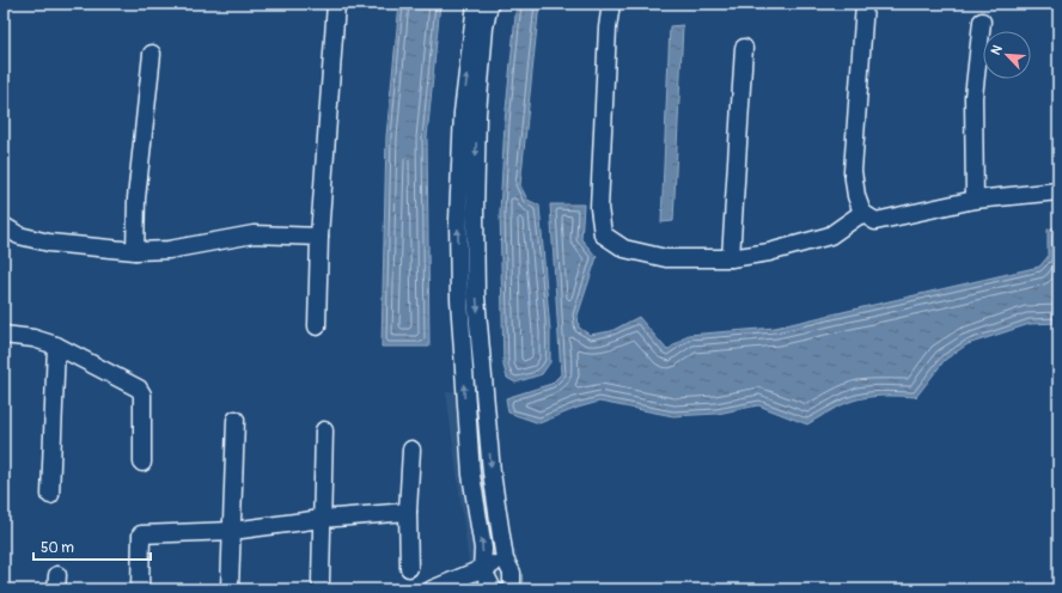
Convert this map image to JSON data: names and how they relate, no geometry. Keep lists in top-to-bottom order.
{
  "scale_bar": "50 m",
  "north": "top left"
}
